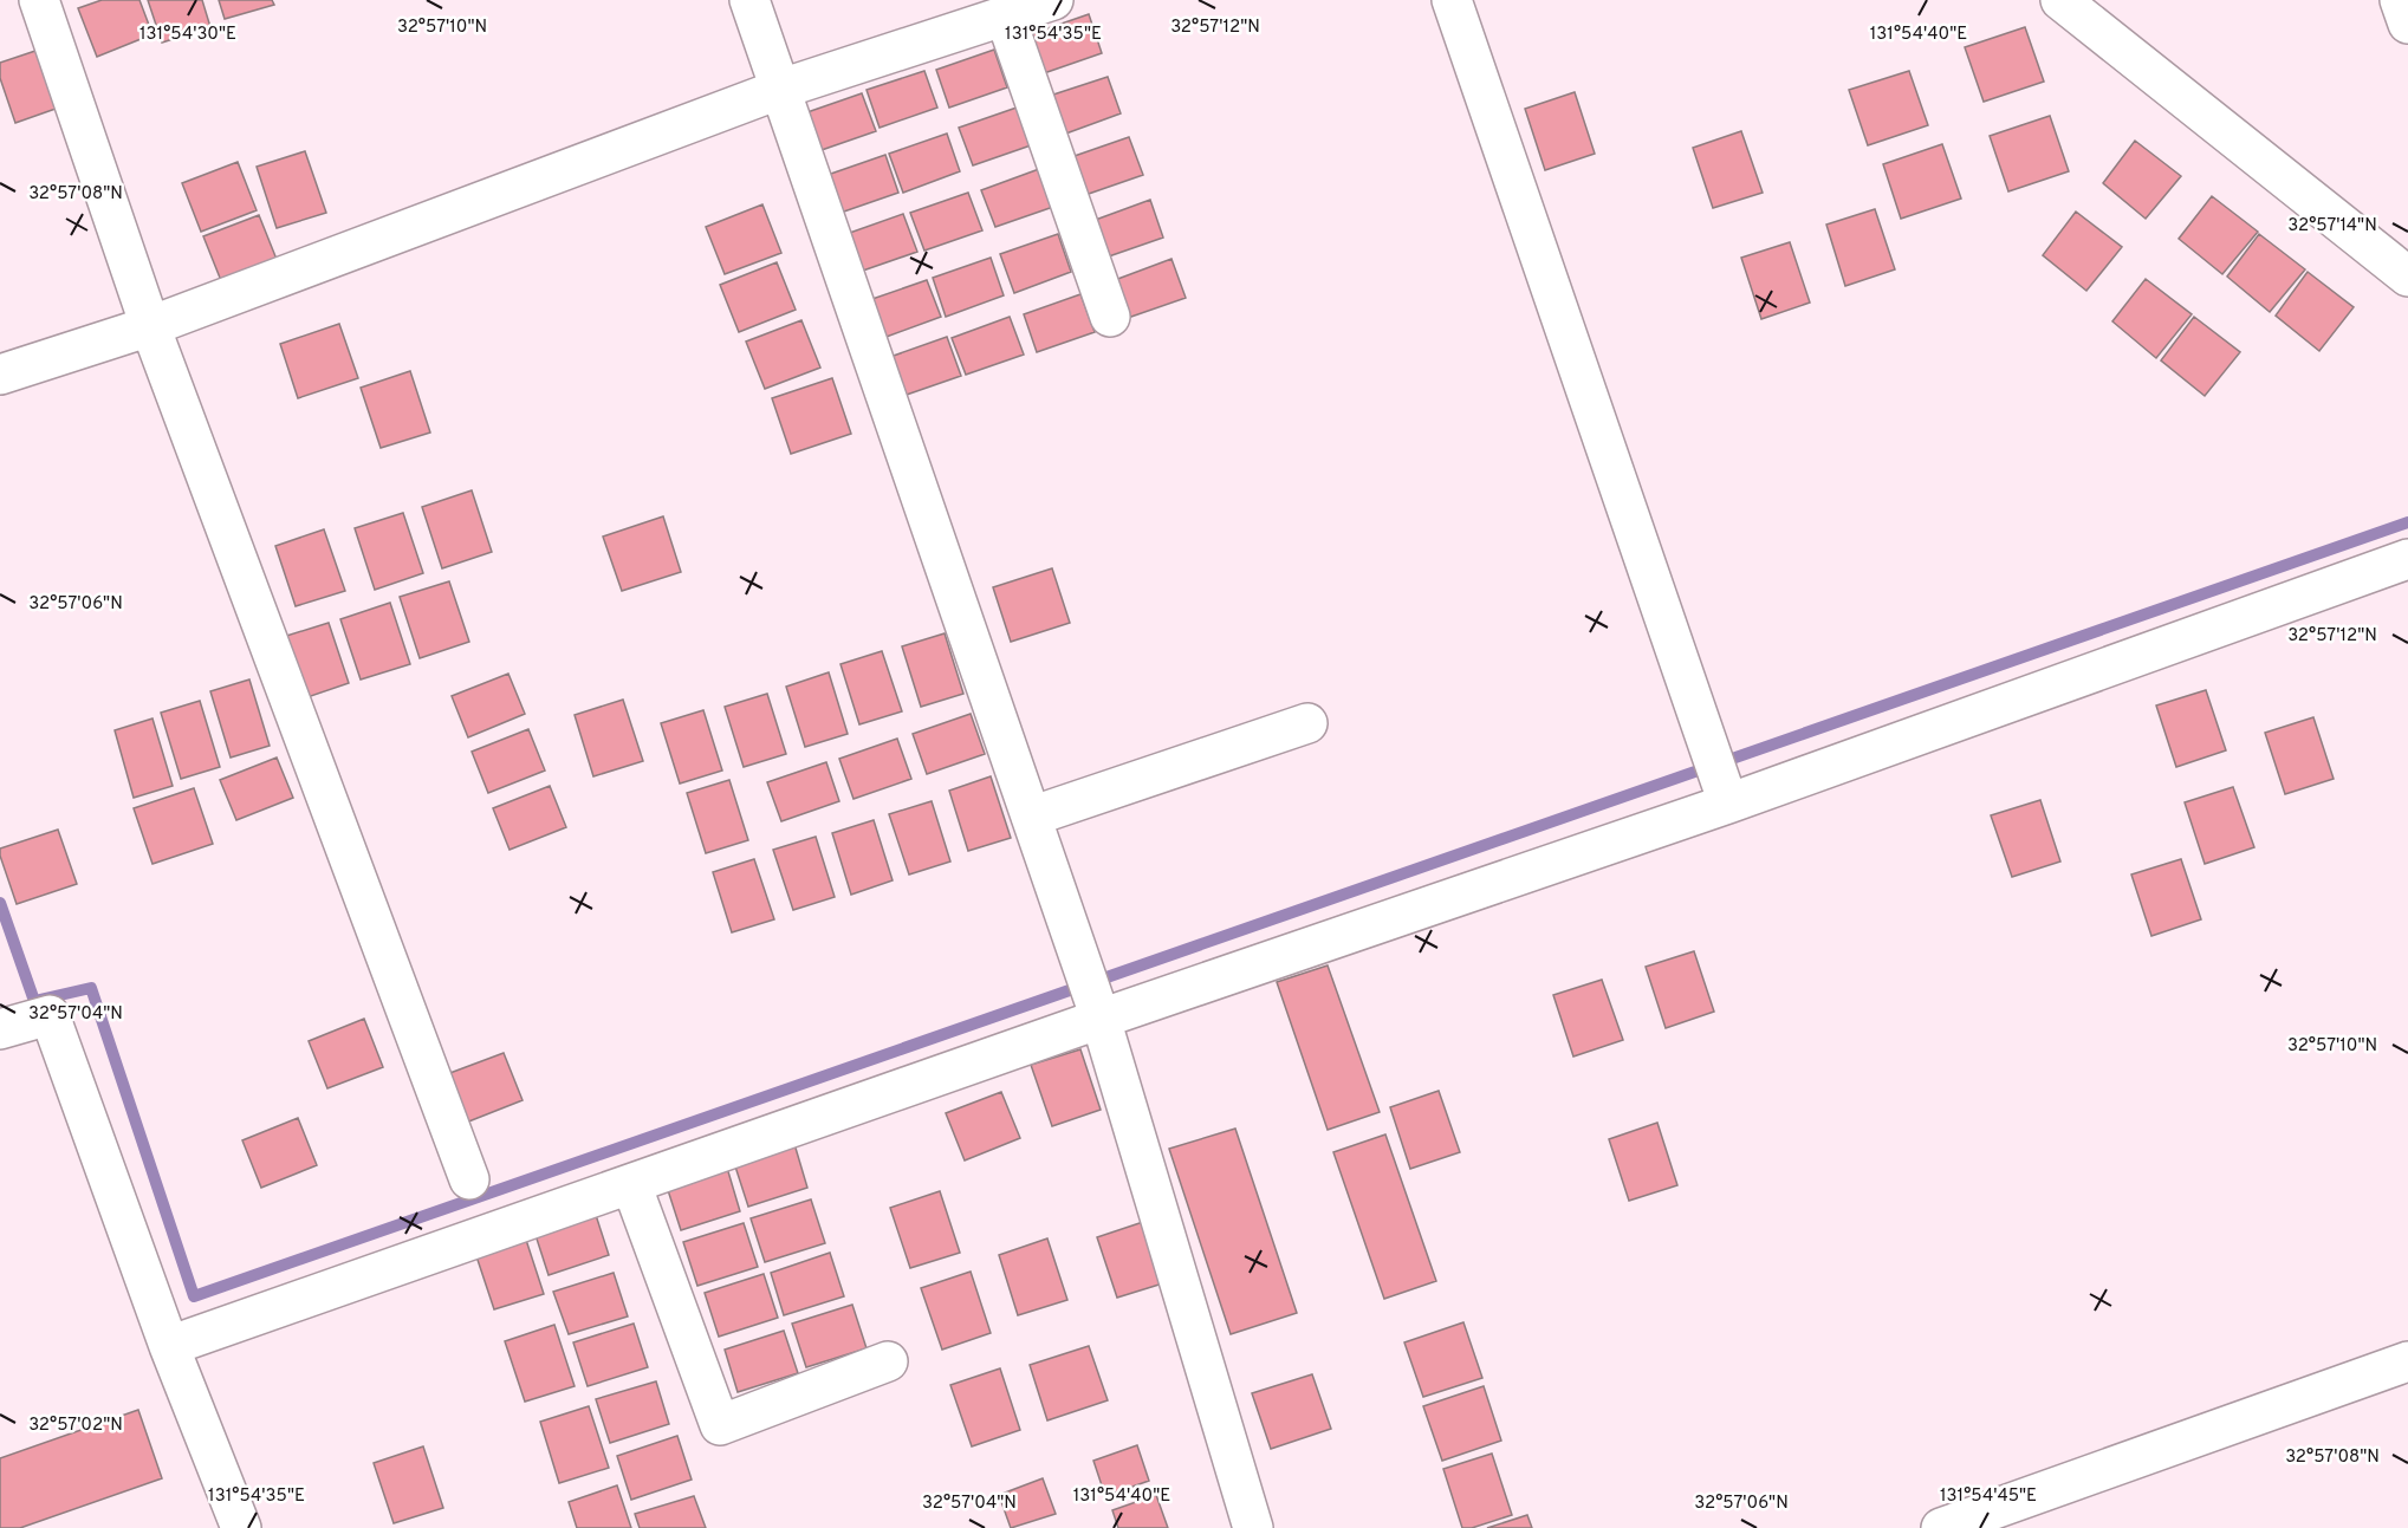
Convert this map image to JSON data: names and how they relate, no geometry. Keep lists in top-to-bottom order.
{
  "coordinates": [
    "32°57'12\"N",
    "32°57'10\"N",
    "131°54'30\"E",
    "131°54'35\"E",
    "131°54'40\"E",
    "32°57'08\"N",
    "32°57'14\"N",
    "32°57'06\"N",
    "32°57'04\"N",
    "32°57'02\"N",
    "131°54'45\"E"
  ]
}
